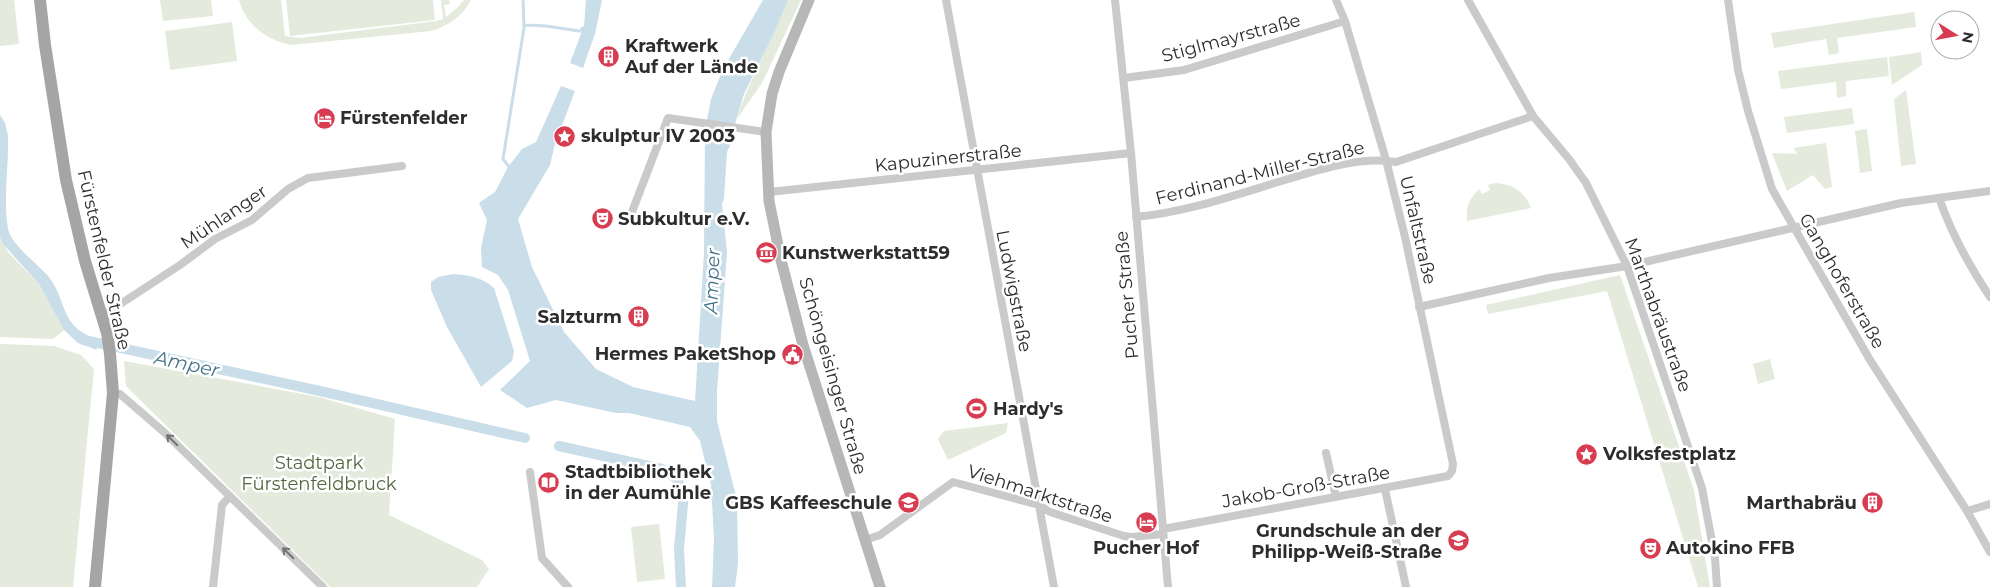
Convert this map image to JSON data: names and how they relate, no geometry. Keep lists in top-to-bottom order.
{
  "streets": {
    "main road": ["Fürstenfelder Straße"],
    "street": [
      "Stiglmayrstraße",
      "Kapuzinerstraße",
      "Ferdinand-Miller-Straße",
      "Mühlanger",
      "Unfaltstraße",
      "Ganghoferstraße",
      "Ludwigstraße",
      "Pucher Straße",
      "Marthabräustraße",
      "Schöngeisinger Straße",
      "Jakob-Groß-Straße",
      "Viehmarktstraße"
    ]
  },
  "crossings": [
    ["Stiglmayrstraße", "Unfaltstraße"],
    ["Stiglmayrstraße", "Pucher Straße"],
    ["Kapuzinerstraße", "Ludwigstraße"],
    ["Kapuzinerstraße", "Pucher Straße"],
    ["Kapuzinerstraße", "Schöngeisinger Straße"],
    ["Ferdinand-Miller-Straße", "Unfaltstraße"],
    ["Ferdinand-Miller-Straße", "Pucher Straße"],
    ["Ferdinand-Miller-Straße", "Marthabräustraße"],
    ["Mühlanger", "Fürstenfelder Straße"],
    ["Unfaltstraße", "Jakob-Groß-Straße"],
    ["Ludwigstraße", "Viehmarktstraße"],
    ["Pucher Straße", "Jakob-Groß-Straße"],
    ["Pucher Straße", "Viehmarktstraße"],
    ["Schöngeisinger Straße", "Viehmarktstraße"],
    ["Jakob-Groß-Straße", "Viehmarktstraße"]
  ],
  "water": ["Amper"],
  "parks": ["Stadtpark Fürstenfeldbruck"],
  "places": {
    "building": ["Kraftwerk Auf der Lände", "Salzturm", "Marthabräu"],
    "hotel": ["Fürstenfelder", "Pucher Hof"],
    "place": ["skulptur IV 2003", "Volksfestplatz"],
    "theatre": ["Subkultur e.V.", "Autokino FFB"],
    "museum": ["Kunstwerkstatt59"],
    "public building": ["Hermes PaketShop"],
    "sports": ["Hardy's"],
    "library": ["Stadtbibliothek in der Aumühle"],
    "school or university": ["GBS Kaffeeschule", "Grundschule an der Philipp-Weiß-Straße"]
  },
  "north": "right"
}
